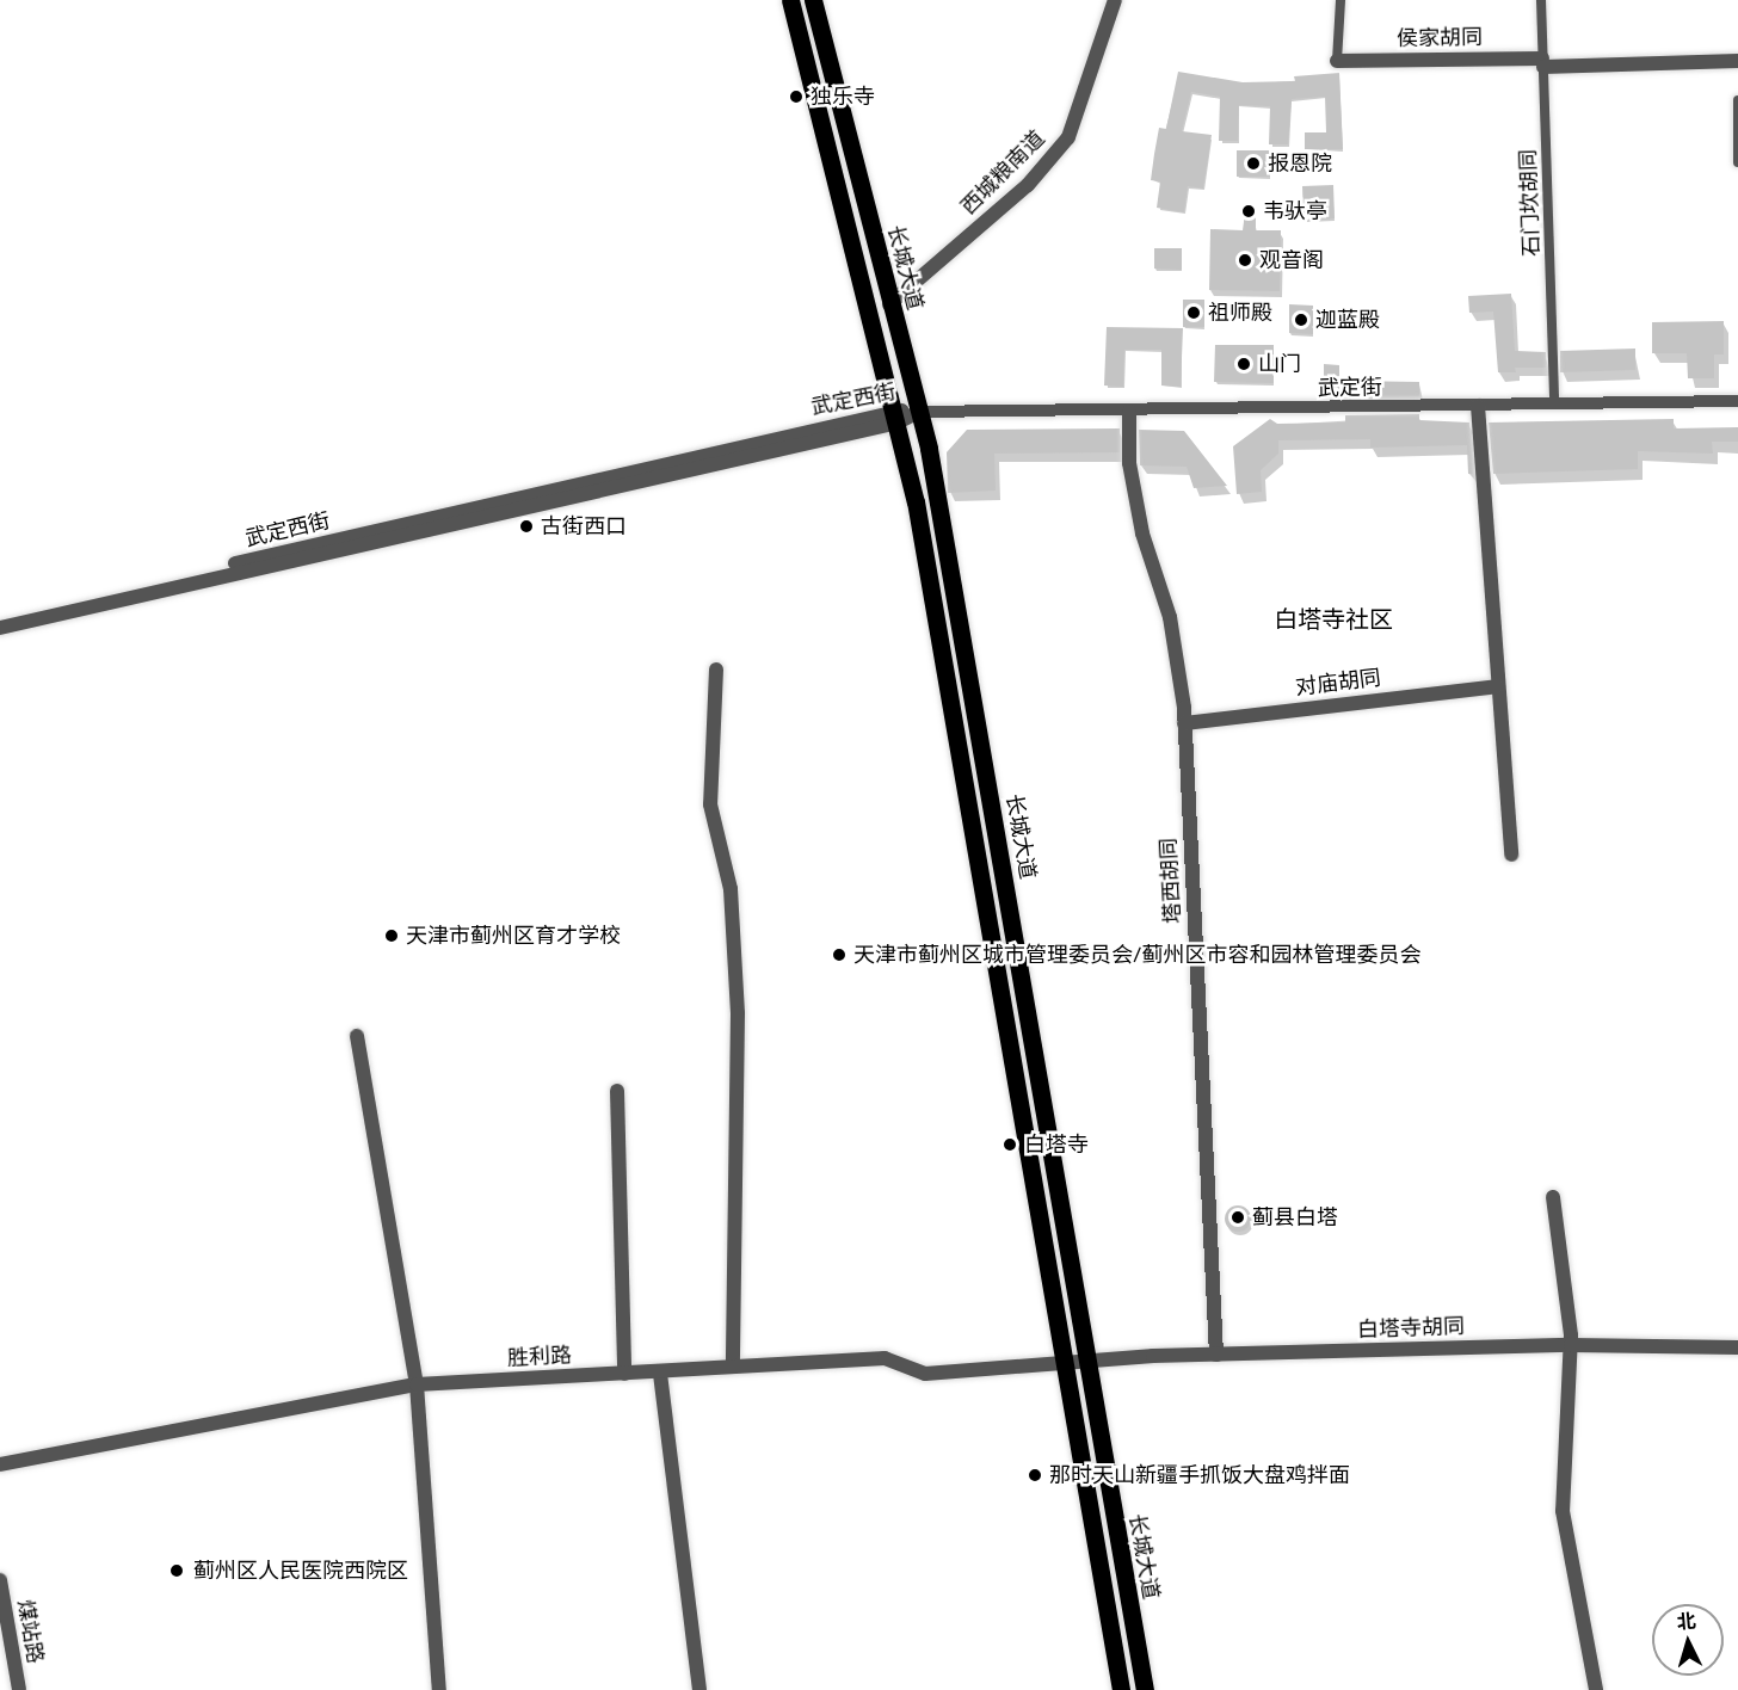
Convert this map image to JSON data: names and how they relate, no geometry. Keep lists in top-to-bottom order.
{
  "streets": {
    "main road": ["长城大道"],
    "street": [
      "侯家胡同",
      "西城粮南道",
      "武定街",
      "武定西街",
      "对庙胡同",
      "塔西胡同",
      "白塔寺胡同",
      "胜利路",
      "煤站路"
    ],
    "lane": ["石门坎胡同"]
  },
  "crossings": [
    ["侯家胡同", "石门坎胡同"],
    ["西城粮南道", "长城大道"],
    ["石门坎胡同", "武定街"],
    ["长城大道", "武定街"],
    ["长城大道", "武定西街"],
    ["长城大道", "白塔寺胡同"],
    ["长城大道", "胜利路"],
    ["武定街", "武定西街"],
    ["武定街", "塔西胡同"],
    ["对庙胡同", "塔西胡同"],
    ["塔西胡同", "白塔寺胡同"],
    ["白塔寺胡同", "胜利路"]
  ],
  "districts": ["白塔寺社区"],
  "places": [
    "独乐寺",
    "报恩院",
    "韦驮亭",
    "观音阁",
    "祖师殿",
    "迦蓝殿",
    "山门",
    "古街西口",
    "天津市蓟州区育才学校",
    "天津市蓟州区城市管理委员会/蓟州区市容和园林管理委员会",
    "白塔寺",
    "蓟县白塔",
    "那时天山新疆手抓饭大盘鸡拌面",
    "蓟州区人民医院西院区"
  ],
  "north": "top"
}
